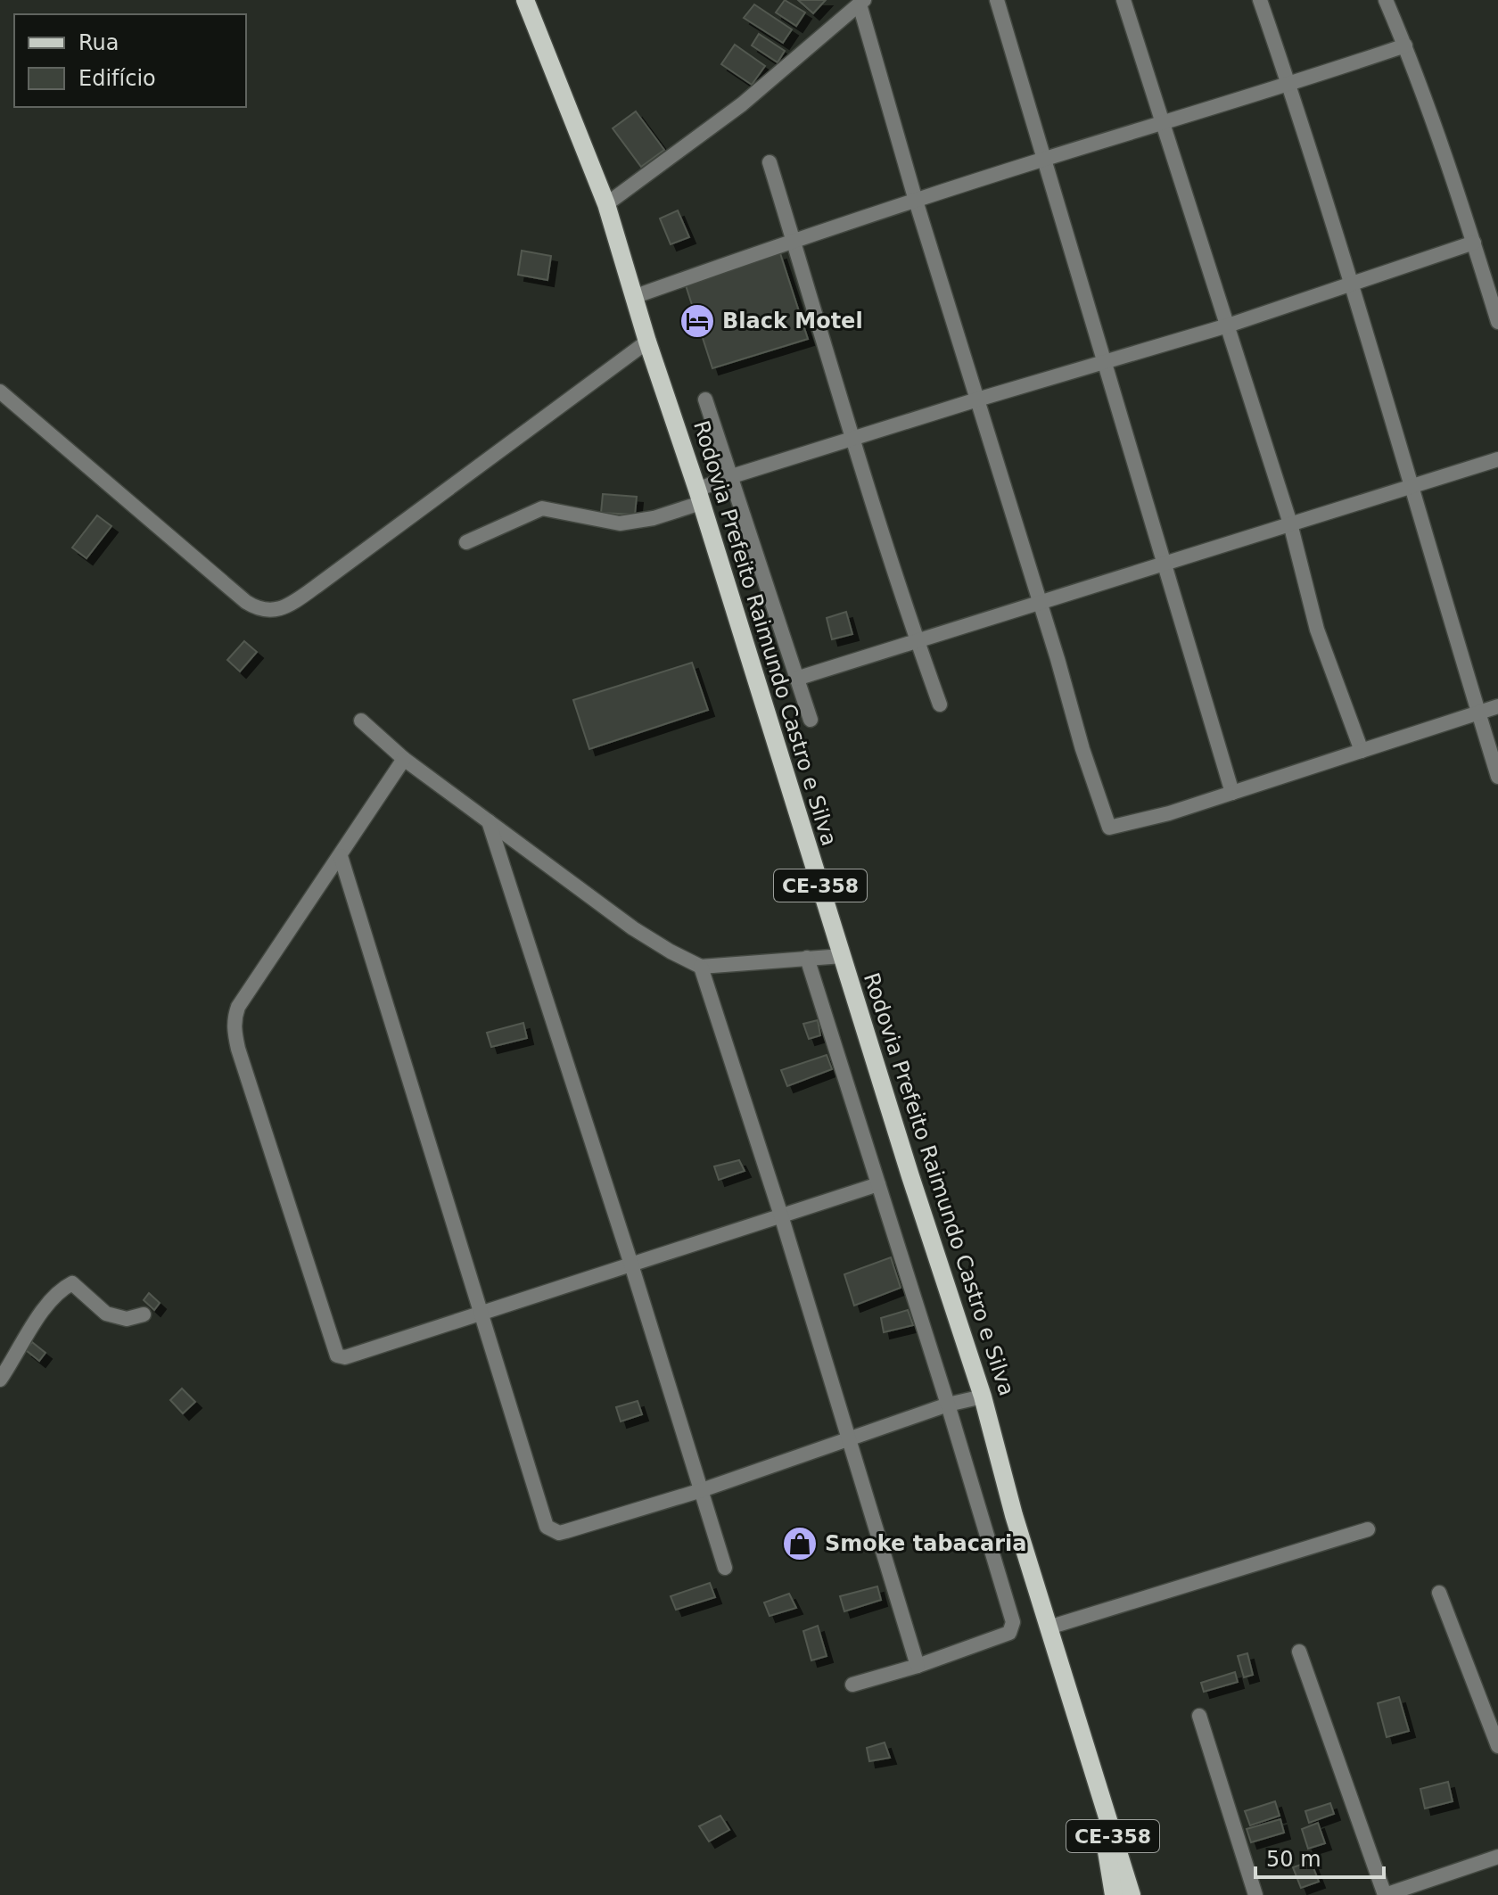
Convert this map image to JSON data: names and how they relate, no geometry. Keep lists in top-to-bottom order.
{
  "streets": {
    "main road": ["Rodovia Prefeito Raimundo Castro e Silva", "CE-358"]
  },
  "crossings": [
    ["Rodovia Prefeito Raimundo Castro e Silva", "CE-358"]
  ],
  "places": {
    "hotel": ["Black Motel"],
    "shop": ["Smoke tabacaria"]
  },
  "legend": ["Rua", "Edifício"],
  "scale_bar": "50 m"
}
